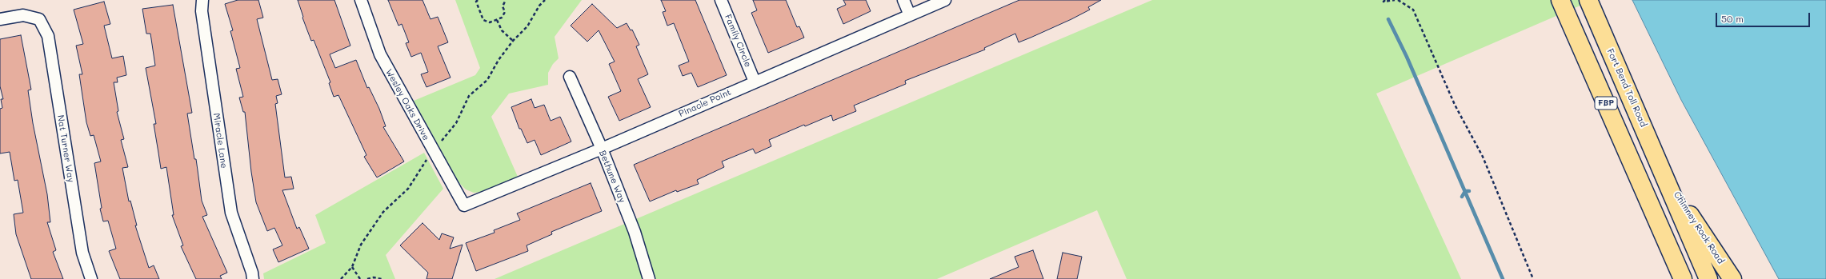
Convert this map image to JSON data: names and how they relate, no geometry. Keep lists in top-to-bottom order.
{
  "streets": {
    "highway": ["Fort Bend Toll Road", "FBP", "Chimney Rock Road"],
    "street": [
      "Family Circle",
      "Pinacle Point",
      "Wesley Oaks Drive",
      "Miracle Lane",
      "Nat Turner Way",
      "Bethune Way"
    ]
  },
  "crossings": [
    ["Family Circle", "Pinacle Point"],
    ["Fort Bend Toll Road", "Chimney Rock Road"],
    ["Pinacle Point", "Wesley Oaks Drive"],
    ["Pinacle Point", "Bethune Way"]
  ],
  "scale_bar": "50 m"
}
